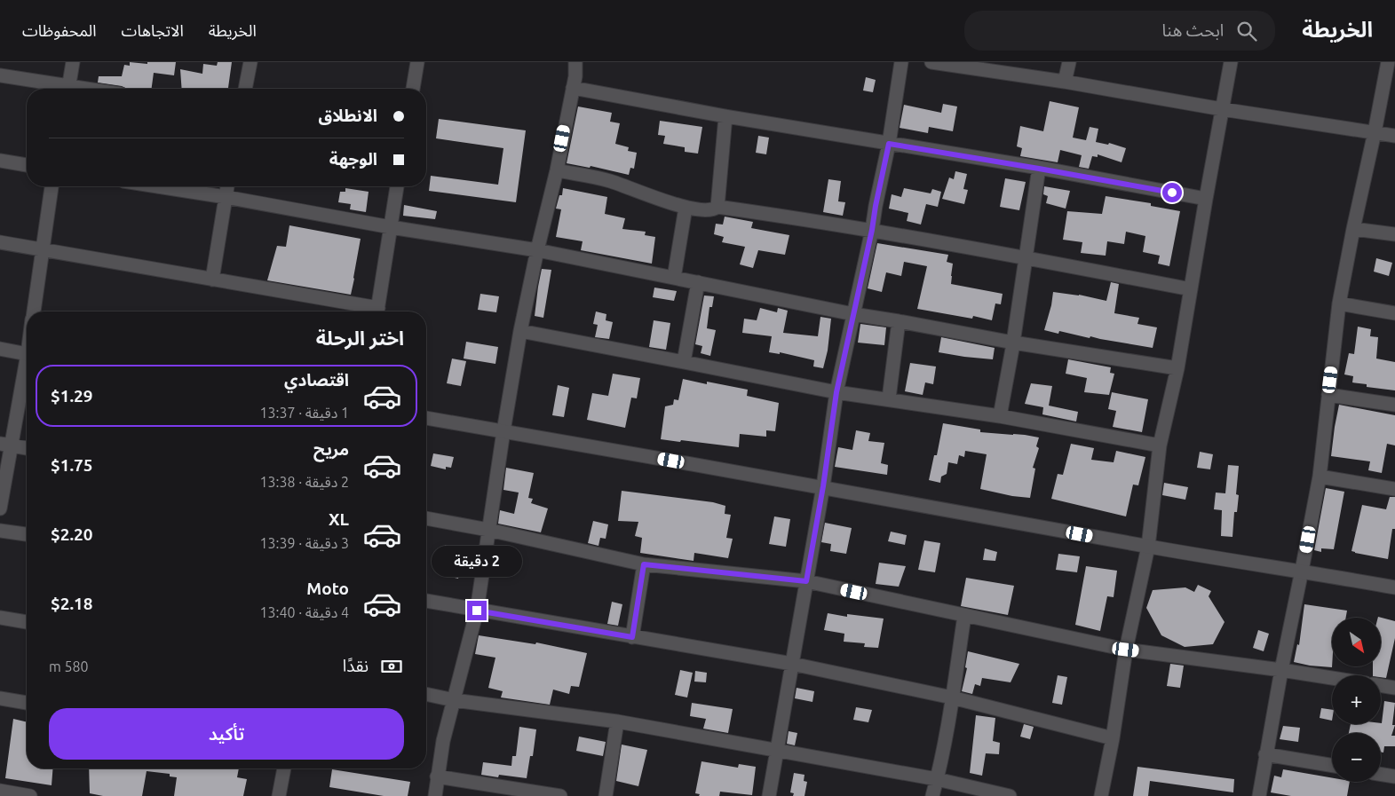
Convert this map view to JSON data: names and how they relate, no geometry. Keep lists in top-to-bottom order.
{
  "north": "bottom right",
  "page": {
    "header": "الخريطة",
    "search": "ابحث هنا",
    "nav": ["الخريطة", "الاتجاهات", "المحفوظات"],
    "banner": ["الانطلاق", "الوجهة"],
    "heading": "اختر الرحلة",
    "list": [
      {
        "name": "اقتصادي",
        "note": "1 دقيقة · 13:37",
        "value": "$1.29"
      },
      {
        "name": "مريح",
        "note": "2 دقيقة · 13:38",
        "value": "$1.75"
      },
      {
        "name": "XL",
        "note": "3 دقيقة · 13:39",
        "value": "$2.20"
      },
      {
        "name": "Moto",
        "note": "4 دقيقة · 13:40",
        "value": "$2.18"
      }
    ],
    "bubble": "2 دقيقة",
    "map_buttons": ["+", "−"],
    "pay": ["نقدًا", "580 m"],
    "buttons": "تأكيد"
  }
}
